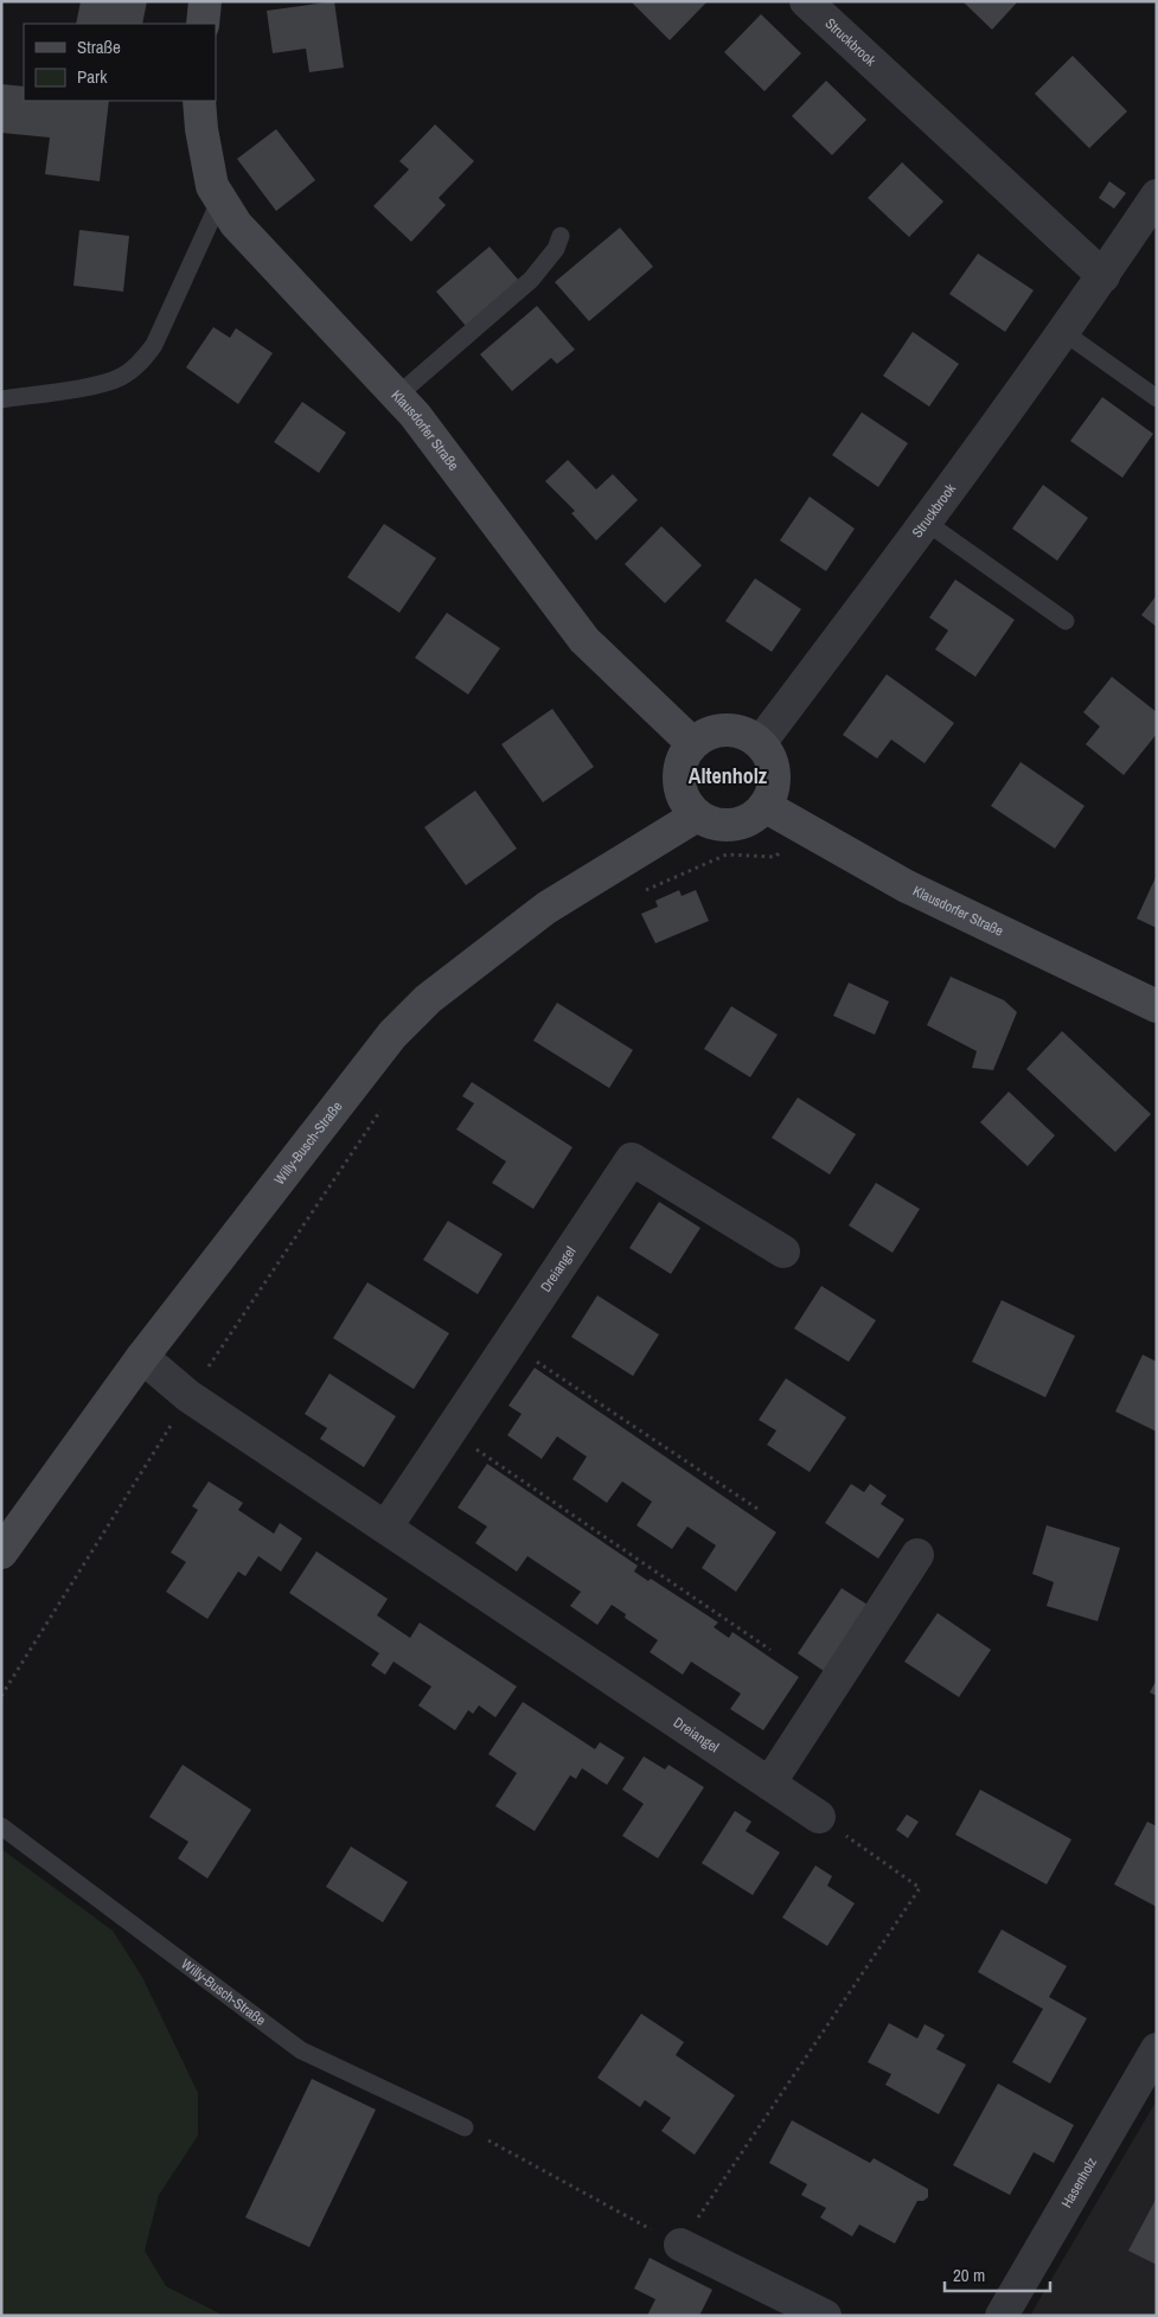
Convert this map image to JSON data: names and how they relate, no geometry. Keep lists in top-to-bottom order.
{
  "streets": {
    "street": [
      "Struckbrook",
      "Klausdorfer Straße",
      "Willy-Busch-Straße",
      "Dreiangel",
      "Hasenholz"
    ]
  },
  "crossings": [
    ["Struckbrook", "Klausdorfer Straße"],
    ["Struckbrook", "Willy-Busch-Straße"],
    ["Klausdorfer Straße", "Willy-Busch-Straße"],
    ["Willy-Busch-Straße", "Dreiangel"]
  ],
  "districts": ["Altenholz"],
  "legend": ["Straße", "Park"],
  "scale_bar": "20 m"
}
